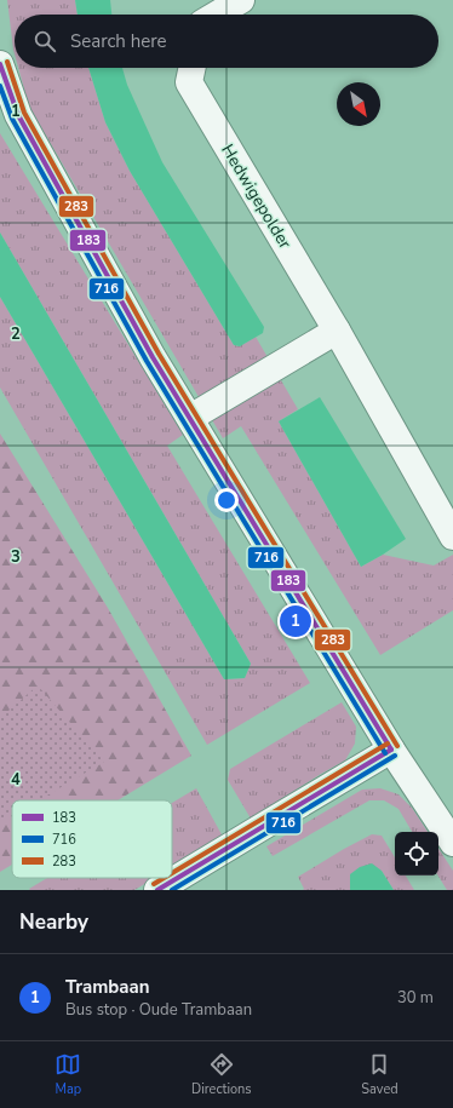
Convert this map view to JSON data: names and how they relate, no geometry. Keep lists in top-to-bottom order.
{
  "streets": {
    "street": ["Hedwigepolder"]
  },
  "lines": ["transit line 283", "transit line 183", "transit line 716"],
  "legend": ["183", "716", "283"],
  "north": "bottom right",
  "page": {
    "search": "Search here",
    "pins": "1",
    "heading": "Nearby",
    "list": [
      {
        "mark": "1",
        "name": "Trambaan",
        "note": "Bus stop · Oude Trambaan",
        "value": "30 m"
      }
    ],
    "nav": ["Map", "Directions", "Saved"]
  },
  "grid": {
    "rows": [
      "1",
      "2",
      "3",
      "4"
    ]
  }
}
